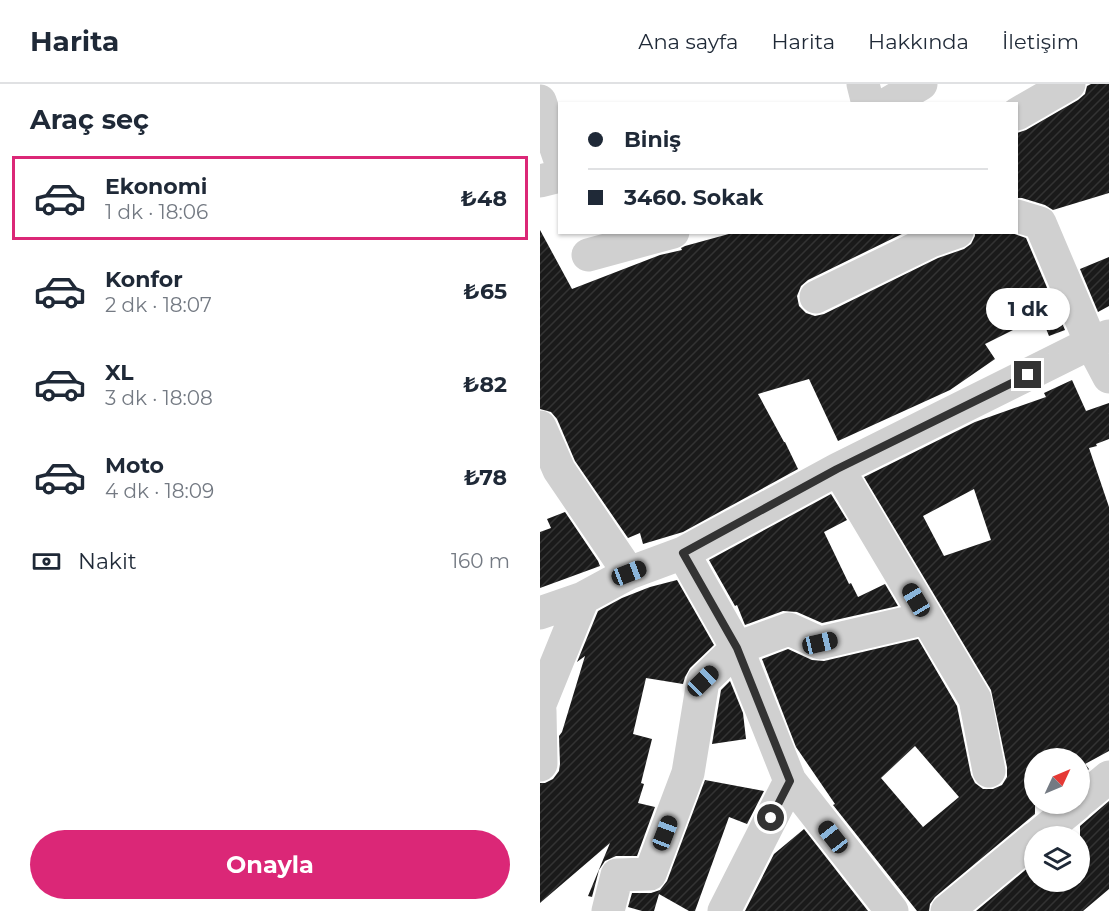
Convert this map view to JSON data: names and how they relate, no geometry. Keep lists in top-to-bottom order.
{
  "north": "top right",
  "page": {
    "header": "Harita",
    "nav": [
      "Ana sayfa",
      "Harita",
      "Hakkında",
      "İletişim"
    ],
    "heading": "Araç seç",
    "banner": ["Biniş", "3460. Sokak"],
    "list": [
      {
        "name": "Ekonomi",
        "note": "1 dk · 18:06",
        "value": "₺48"
      },
      {
        "name": "Konfor",
        "note": "2 dk · 18:07",
        "value": "₺65"
      },
      {
        "name": "XL",
        "note": "3 dk · 18:08",
        "value": "₺82"
      },
      {
        "name": "Moto",
        "note": "4 dk · 18:09",
        "value": "₺78"
      }
    ],
    "bubble": "1 dk",
    "pay": ["Nakit", "160 m"],
    "buttons": "Onayla"
  }
}
